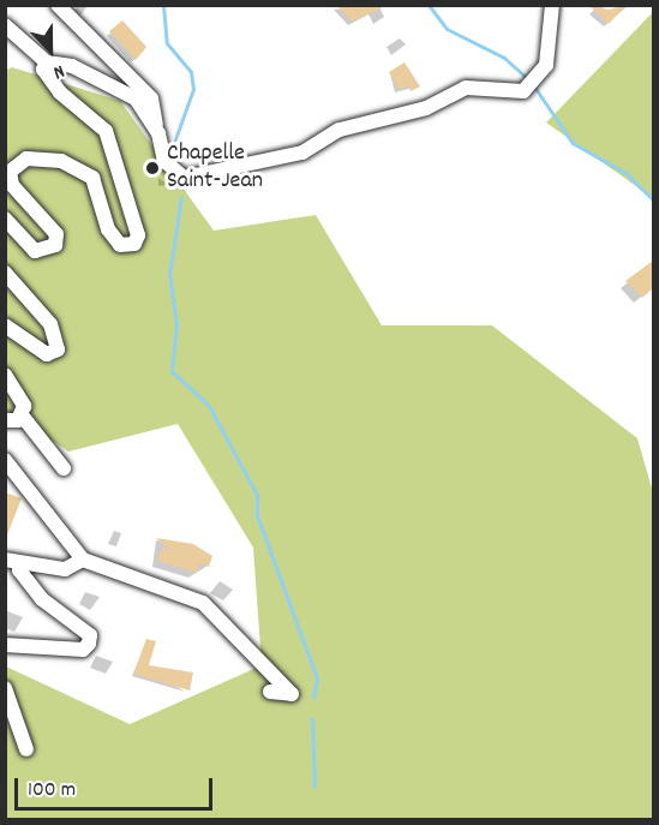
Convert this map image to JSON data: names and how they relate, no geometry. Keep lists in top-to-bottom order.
{
  "places": ["Chapelle Saint-Jean"],
  "scale_bar": "100 m",
  "north": "bottom"
}
